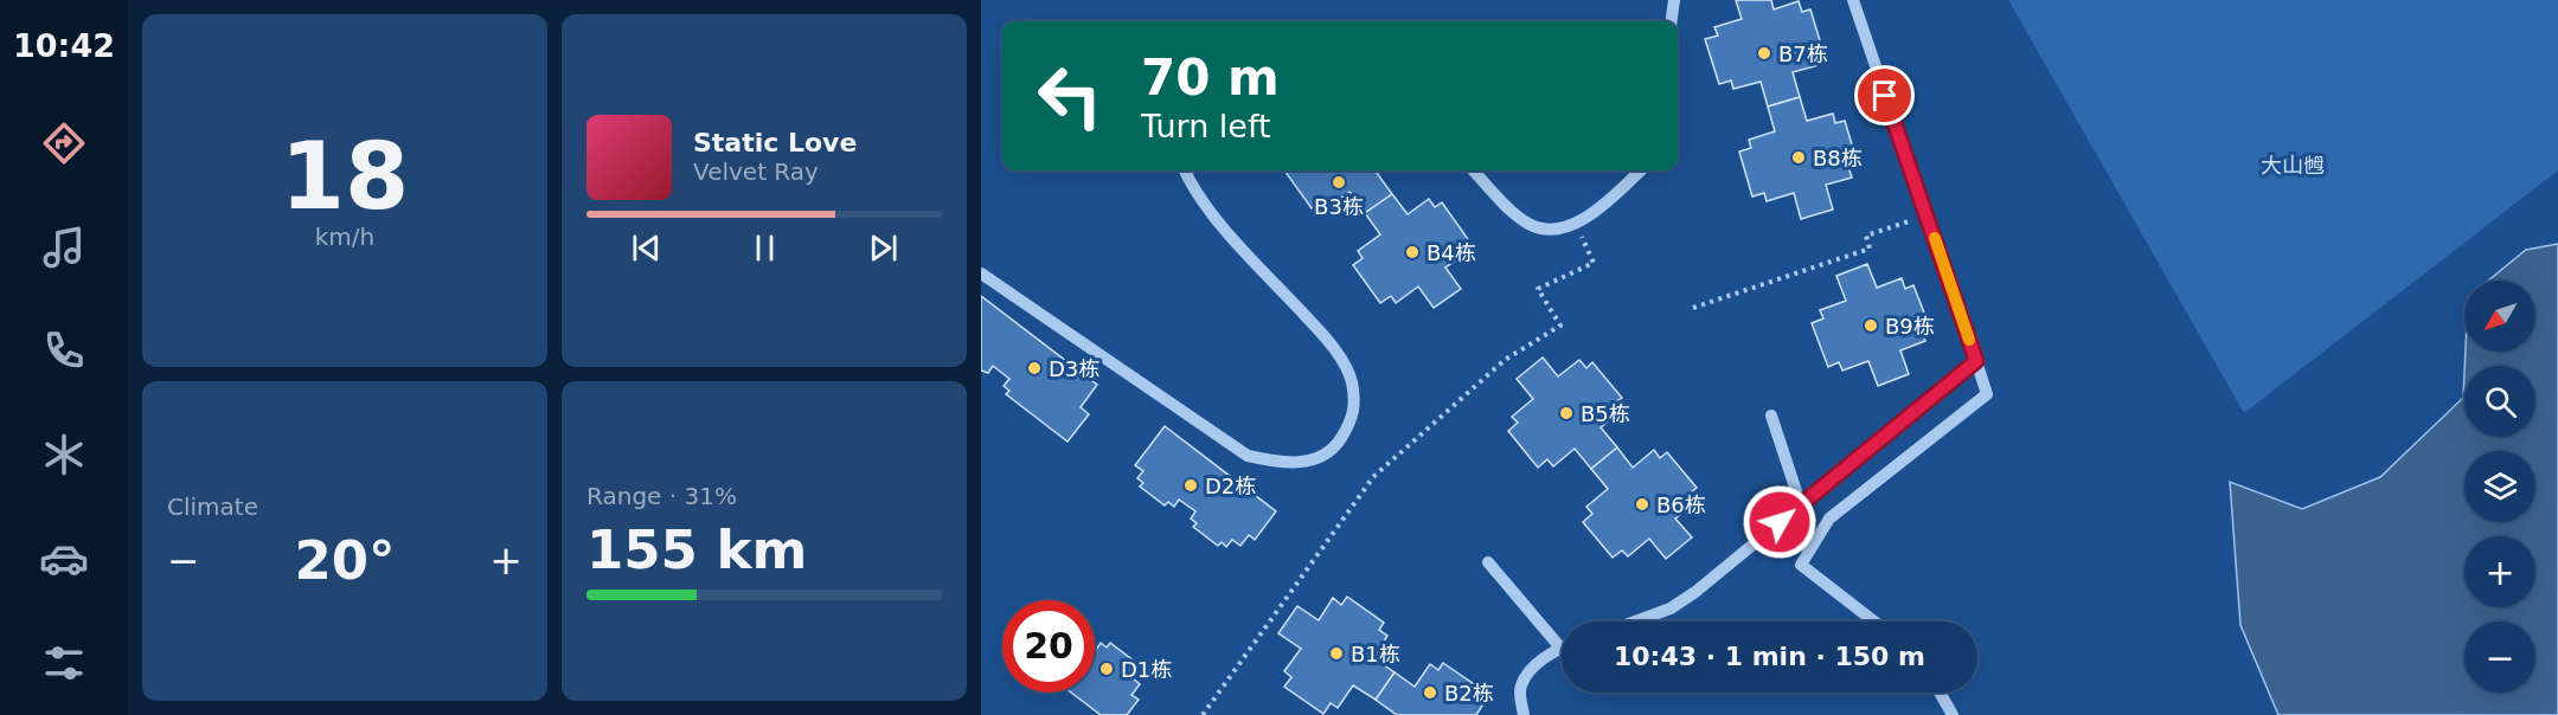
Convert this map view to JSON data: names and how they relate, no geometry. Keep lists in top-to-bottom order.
{
  "parks": ["大山乸"],
  "places": [
    "B7栋",
    "B8栋",
    "B3栋",
    "B4栋",
    "B9栋",
    "D3栋",
    "B5栋",
    "D2栋",
    "B6栋",
    "B1栋",
    "D1栋",
    "B2栋"
  ],
  "north": "bottom left",
  "page": {
    "tabs": "10:42",
    "tile": [
      ["18", "km/h"],
      "Climate",
      ["Range · 31%", "155 km"]
    ],
    "turn": ["70 m", "Turn left"],
    "song": ["Static Love", "Velvet Ray"],
    "map_buttons": ["+", "−"],
    "heat": ["−", "20°", "+"],
    "limit": "20",
    "trip": "10:43 · 1 min · 150 m"
  }
}
